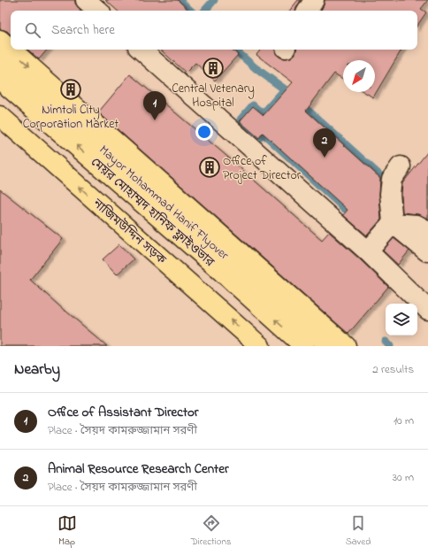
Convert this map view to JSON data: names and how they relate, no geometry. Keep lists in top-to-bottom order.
{
  "streets": {
    "main road": ["Mayor Mohammad Hanif Flyover", "মেয়র মোহাম্মদ হানিফ ফ্লাইওভার", "নাজিমউদ্দিন সড়ক"]
  },
  "places": {
    "building": ["Central Vetenary Hospital", "Nimtoli City Corporation Market", "Office of Project Director"]
  },
  "north": "bottom left",
  "page": {
    "search": "Search here",
    "pins": ["1", "2"],
    "heading": ["Nearby", "2 results"],
    "list": [
      {
        "mark": "1",
        "name": "Office of Assistant Director",
        "note": "Place · সৈয়দ কামরুজ্জামান সরণী",
        "value": "10 m"
      },
      {
        "mark": "2",
        "name": "Animal Resource Research Center",
        "note": "Place · সৈয়দ কামরুজ্জামান সরণী",
        "value": "30 m"
      }
    ],
    "nav": ["Map", "Directions", "Saved"]
  }
}
